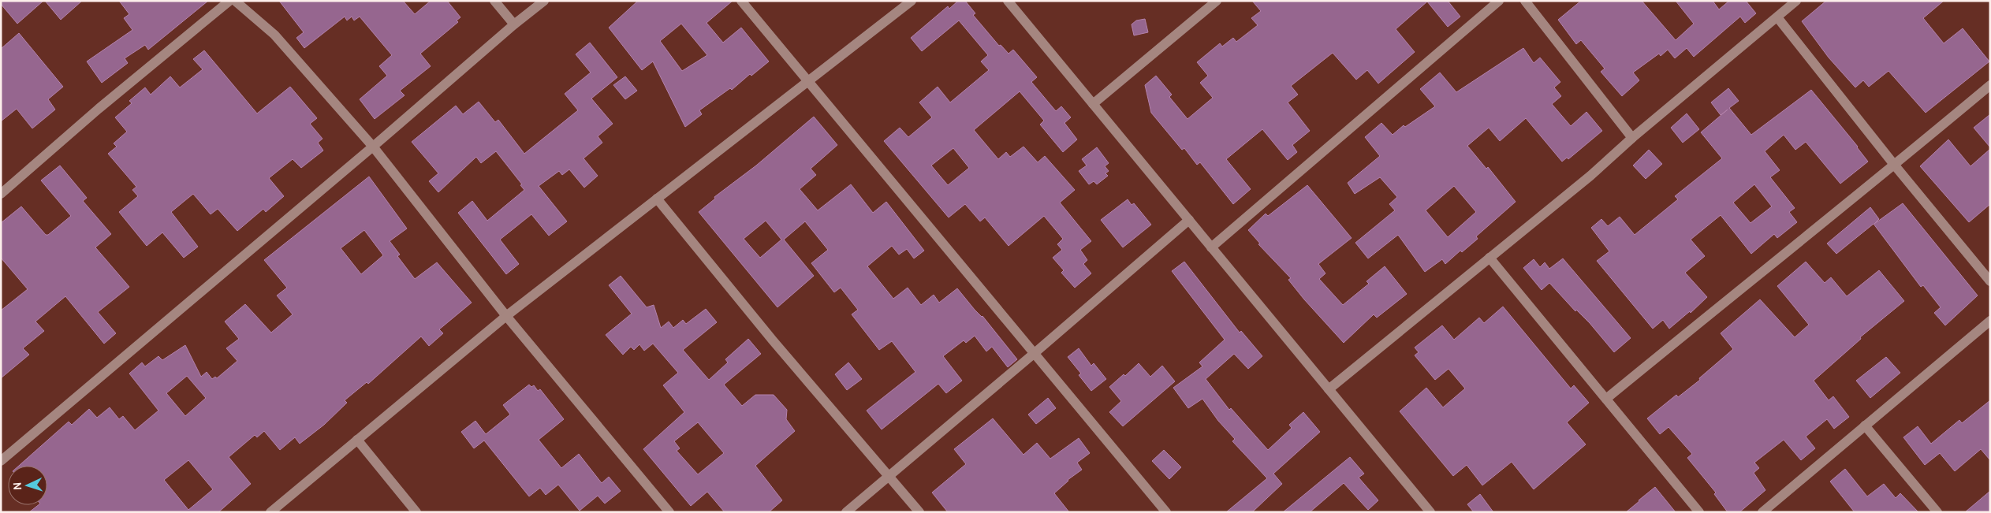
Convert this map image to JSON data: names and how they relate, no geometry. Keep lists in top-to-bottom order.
{
  "north": "left"
}
